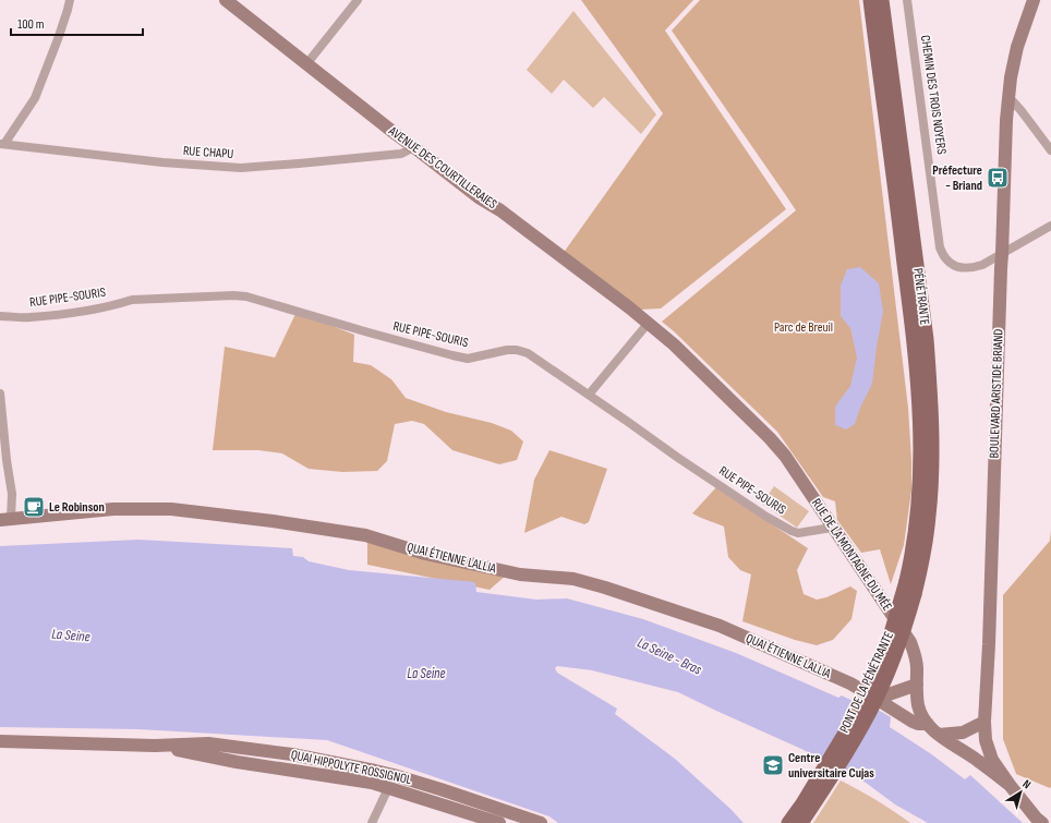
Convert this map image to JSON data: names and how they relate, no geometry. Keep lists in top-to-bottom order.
{
  "streets": {
    "main road": ["PÉNÉTRANTE", "PONT DE LA PÉNÉTRANTE"],
    "street": [
      "CHEMIN DES TROIS NOYERS",
      "RUE CHAPU",
      "AVENUE DES COURTILLERAIES",
      "RUE PIPE-SOURIS",
      "BOULEVARD ARISTIDE BRIAND",
      "RUE DE LA MONTAGNE DU MÉE",
      "QUAI ÉTIENNE LALLIA",
      "QUAI HIPPOLYTE ROSSIGNOL"
    ]
  },
  "crossings": [
    ["CHEMIN DES TROIS NOYERS", "BOULEVARD ARISTIDE BRIAND"],
    ["RUE CHAPU", "AVENUE DES COURTILLERAIES"],
    ["AVENUE DES COURTILLERAIES", "RUE DE LA MONTAGNE DU MÉE"],
    ["PÉNÉTRANTE", "PONT DE LA PÉNÉTRANTE"],
    ["RUE PIPE-SOURIS", "RUE DE LA MONTAGNE DU MÉE"],
    ["BOULEVARD ARISTIDE BRIAND", "RUE DE LA MONTAGNE DU MÉE"],
    ["RUE DE LA MONTAGNE DU MÉE", "QUAI ÉTIENNE LALLIA"]
  ],
  "water": ["La Seine", "La Seine - Bras"],
  "parks": ["Parc de Breuil"],
  "places": {
    "bus stop": ["Préfecture - Briand"],
    "cafe": ["Le Robinson"],
    "school or university": ["Centre universitaire Cujas"]
  },
  "scale_bar": "100 m",
  "north": "top right"
}
